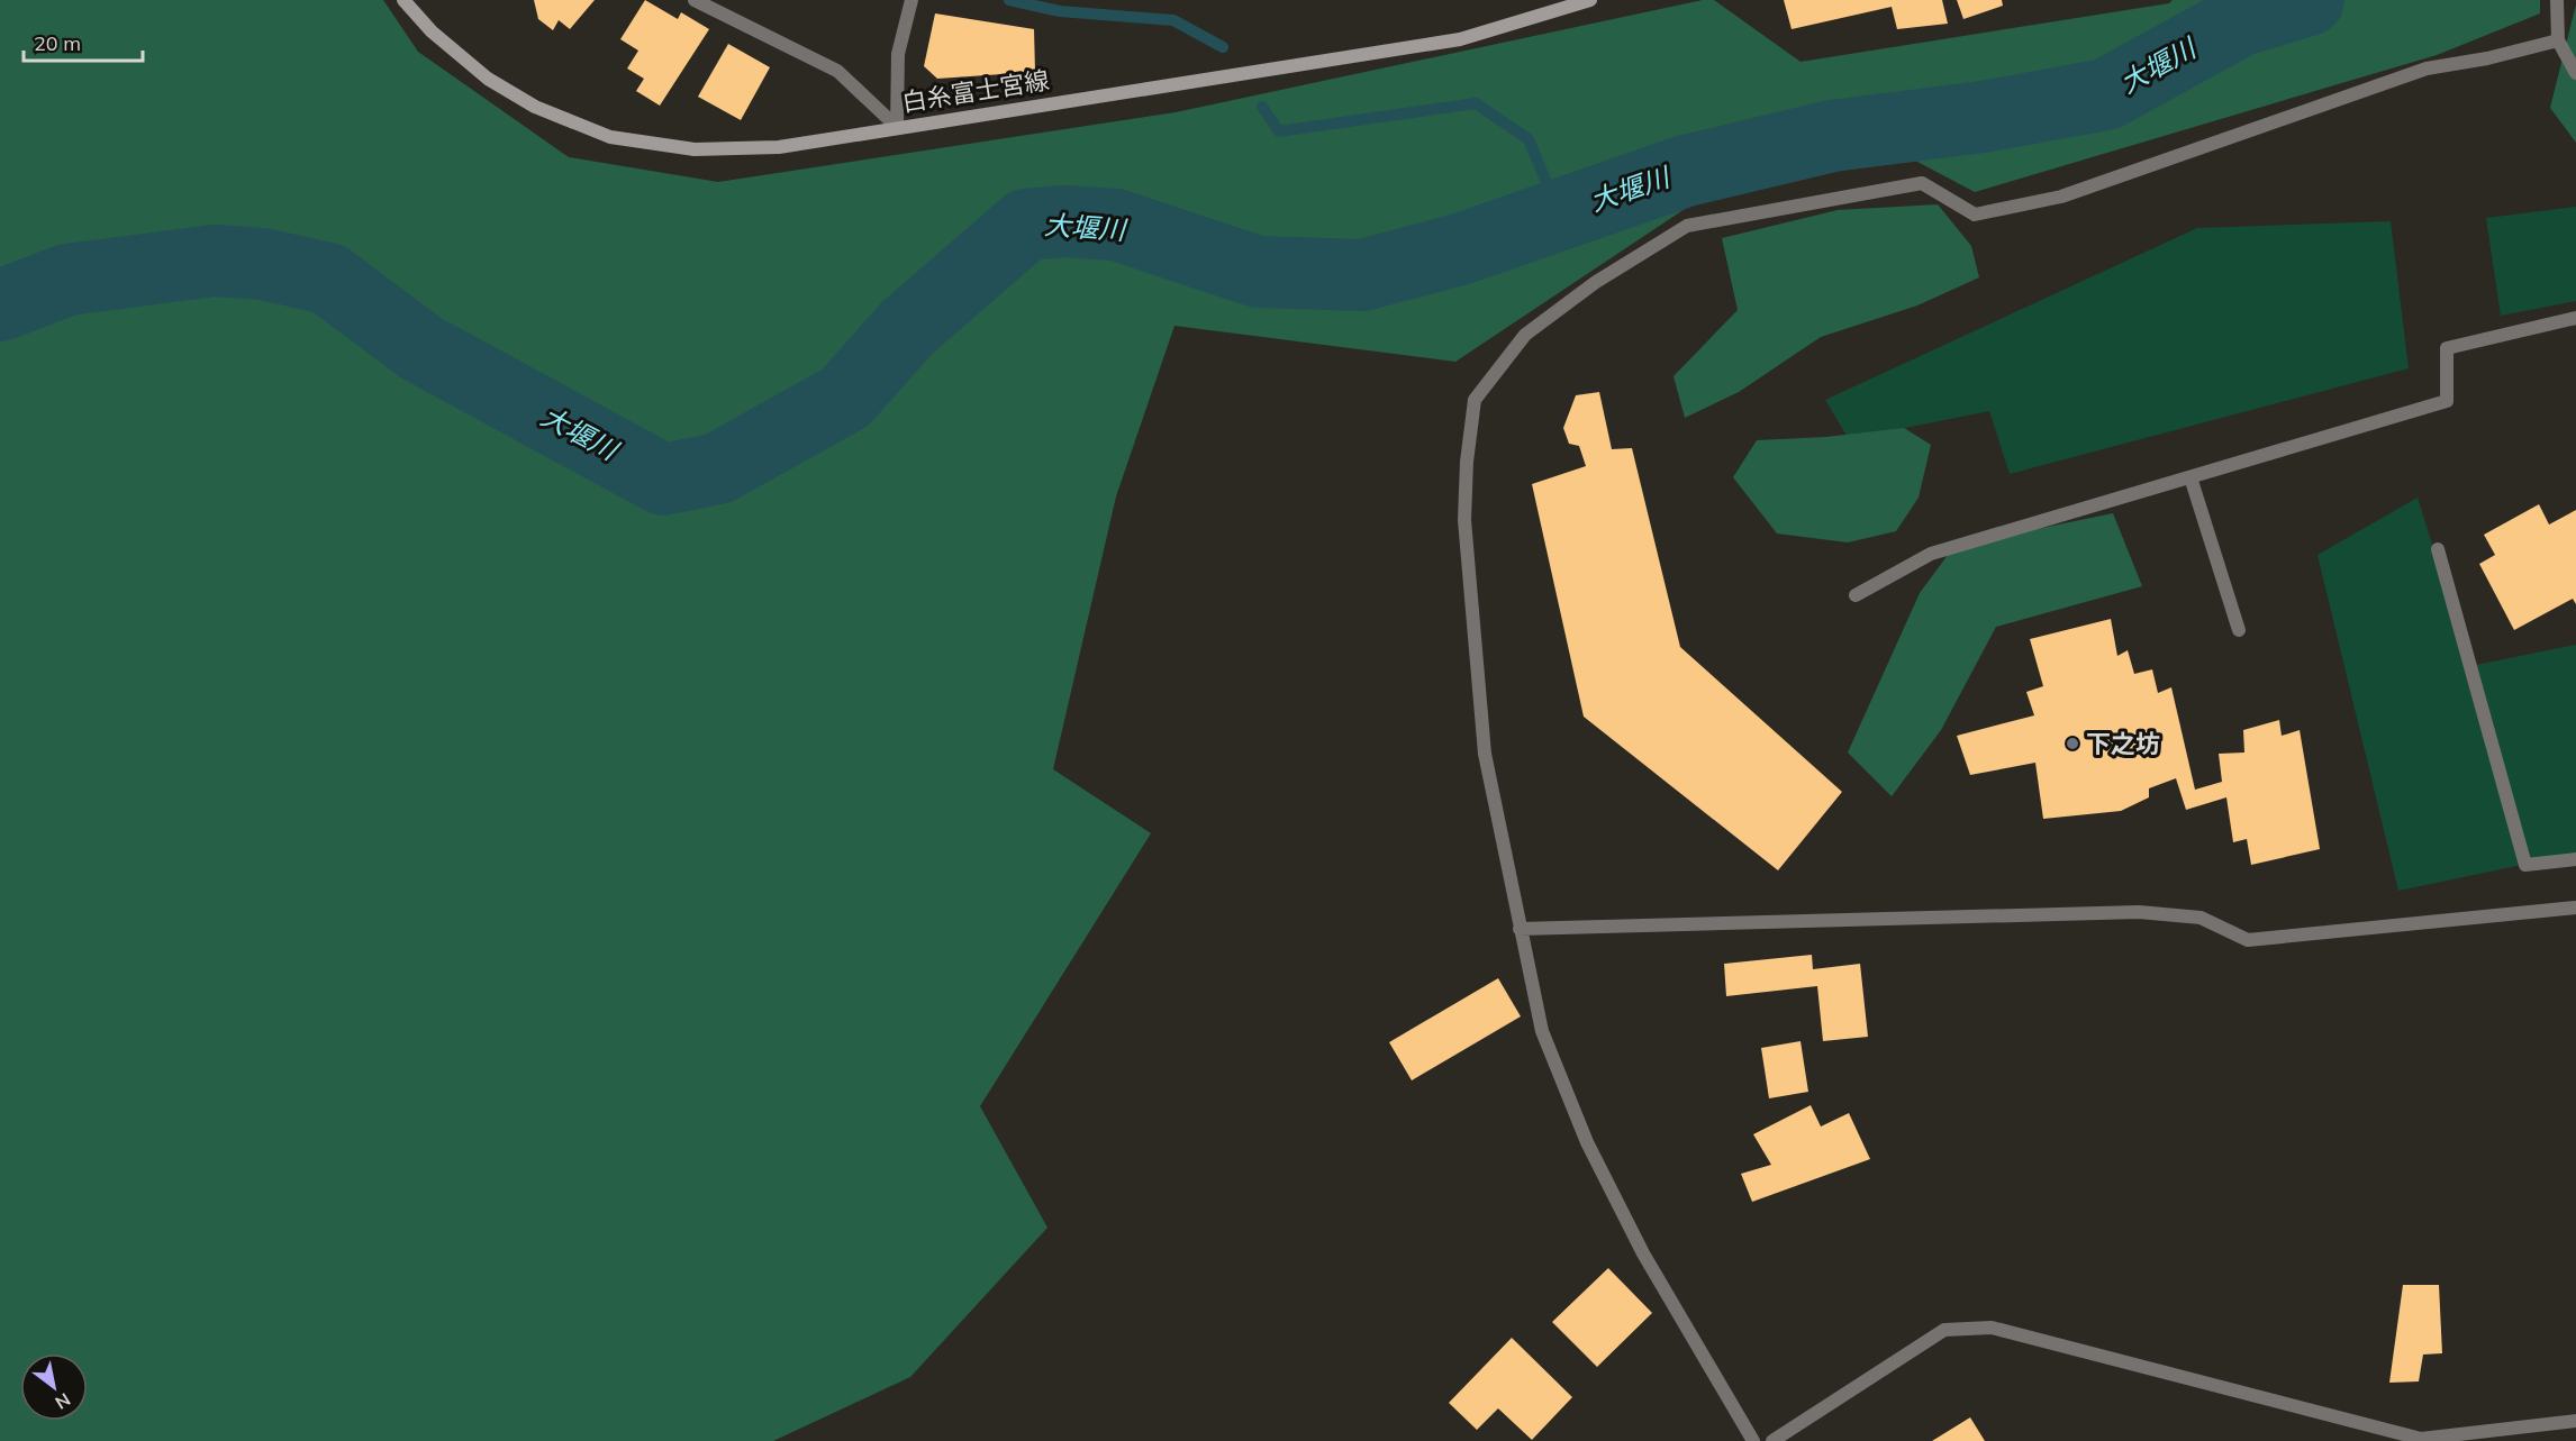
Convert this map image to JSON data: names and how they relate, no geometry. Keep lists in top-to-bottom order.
{
  "streets": {
    "main road": ["白糸富士宮線"]
  },
  "water": ["大堰川"],
  "places": ["下之坊"],
  "scale_bar": "20 m",
  "north": "bottom right"
}
